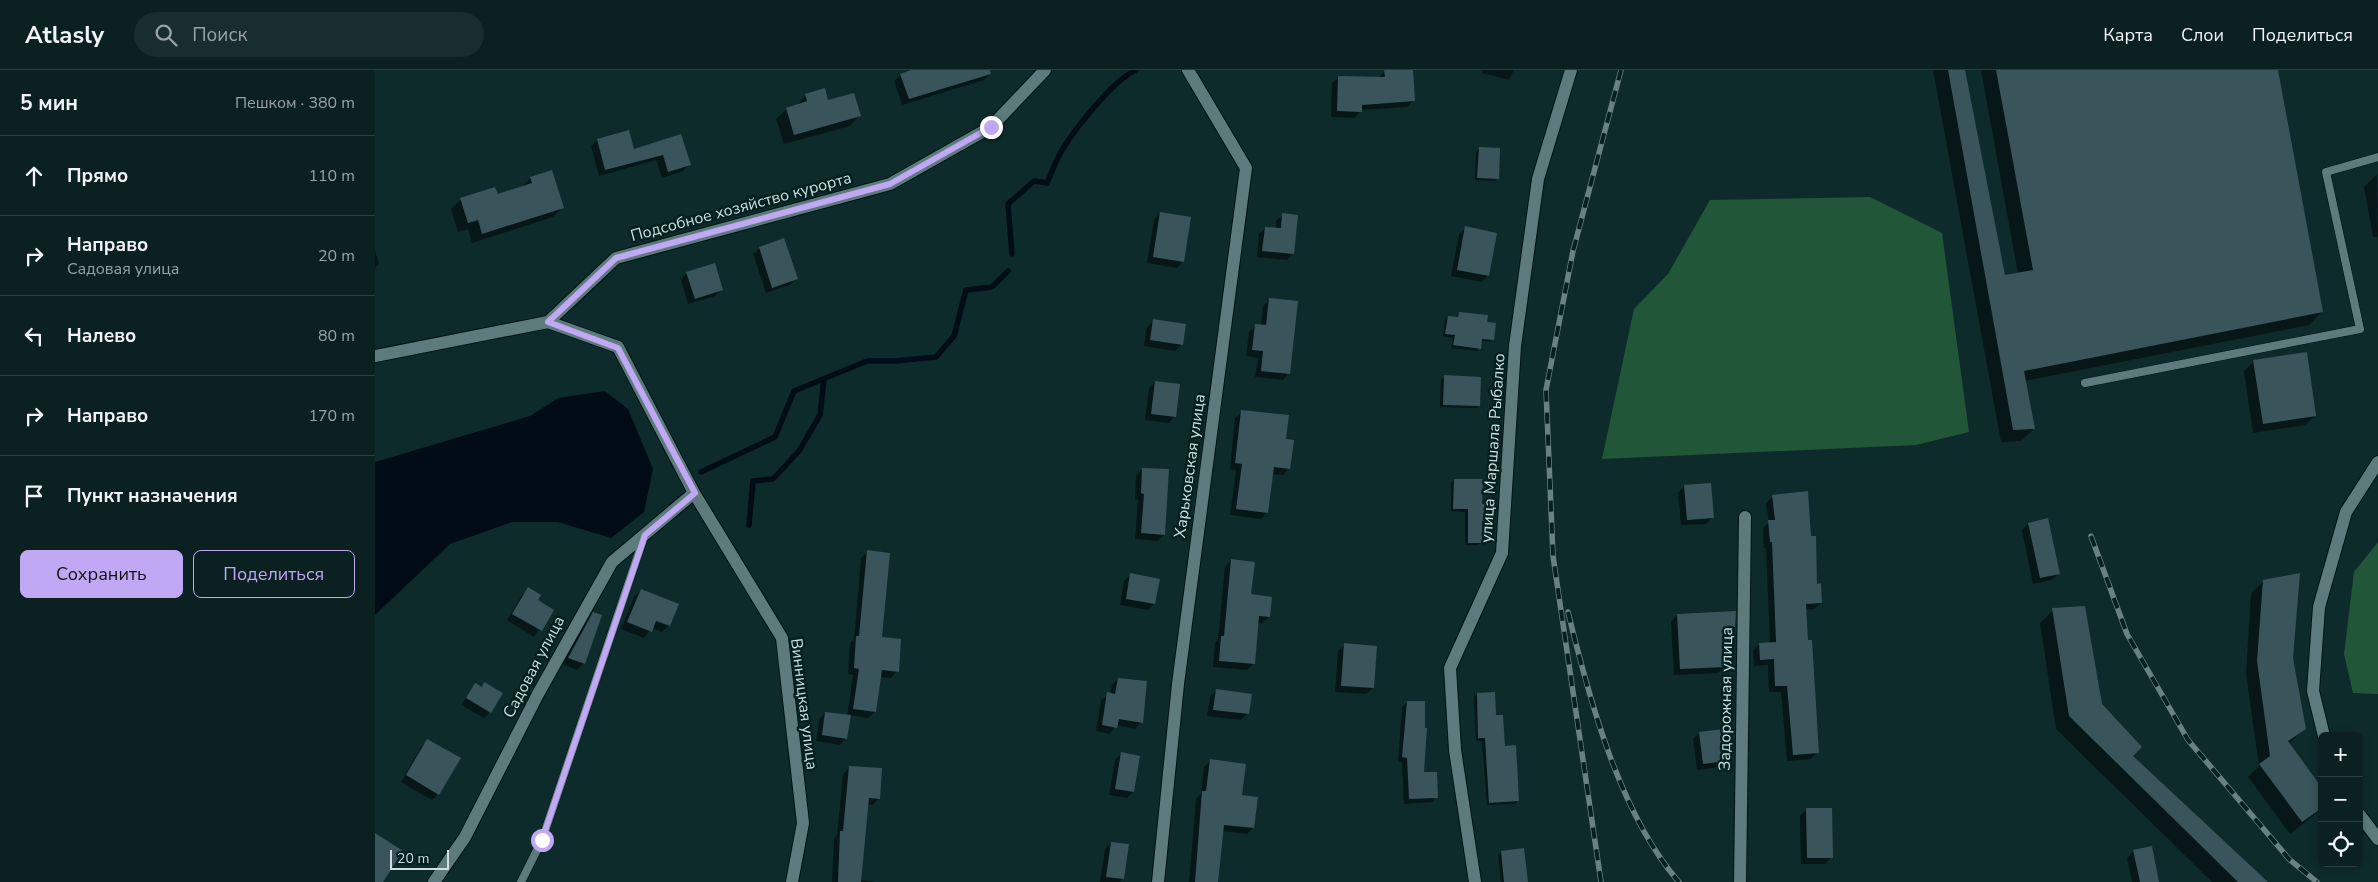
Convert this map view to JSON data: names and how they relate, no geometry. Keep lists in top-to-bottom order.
{
  "streets": {
    "street": [
      "Подсобное хозяйство курорта",
      "улица Маршала Рыбалко",
      "Харьковская улица",
      "Садовая улица",
      "Задорожная улица",
      "Винницкая улица"
    ]
  },
  "crossings": [
    ["Подсобное хозяйство курорта", "Винницкая улица"],
    ["Садовая улица", "Винницкая улица"]
  ],
  "scale_bar": "20 m",
  "page": {
    "header": "Atlasly",
    "search": "Поиск",
    "nav": ["Карта", "Слои", "Поделиться"],
    "heading": ["5 мин", "Пешком · 380 m"],
    "list": [
      ["Прямо", "110 m"],
      ["Направо", "Садовая улица", "20 m"],
      ["Налево", "80 m"],
      ["Направо", "170 m"],
      "Пункт назначения"
    ],
    "buttons": ["Сохранить", "Поделиться"],
    "map_buttons": ["+", "−"],
    "scale": "20 m"
  }
}
